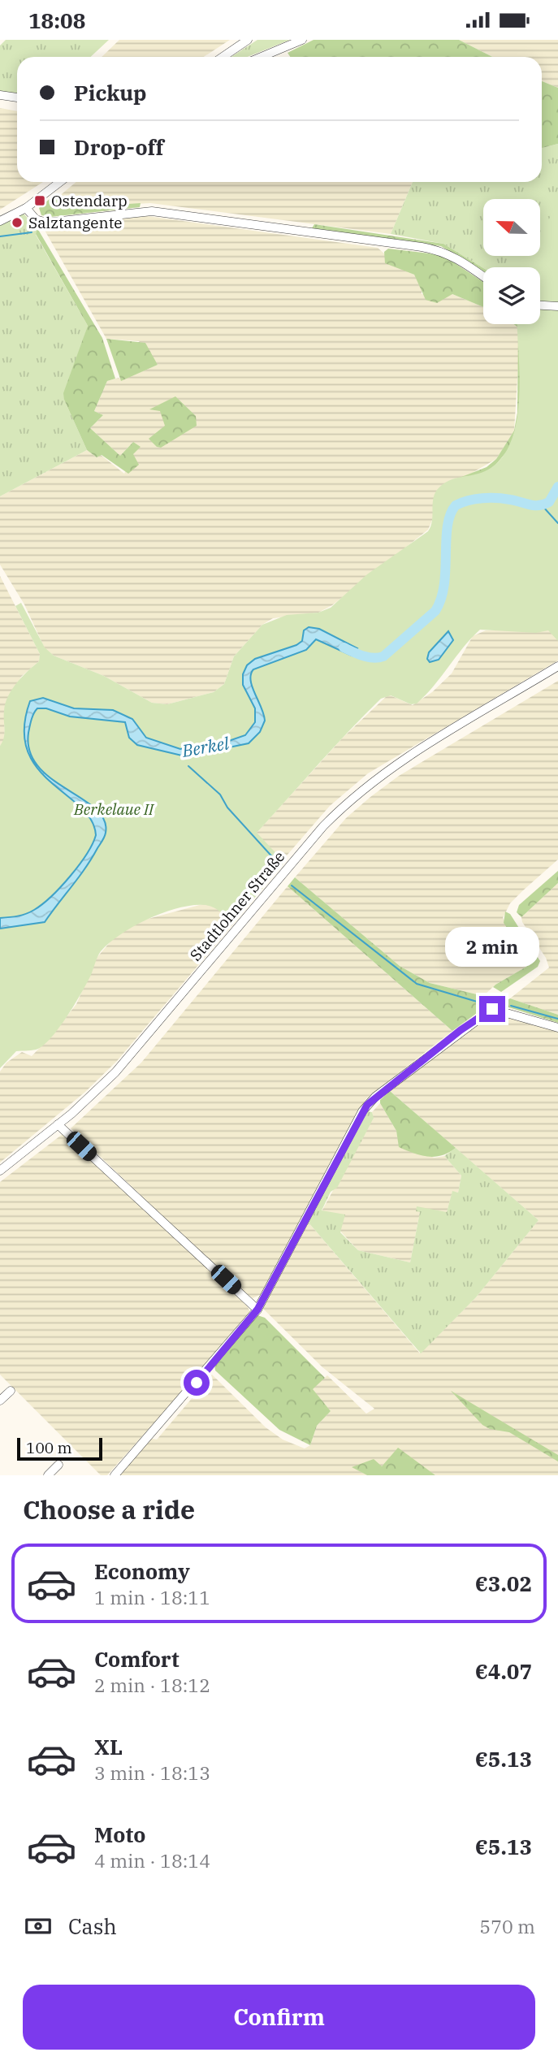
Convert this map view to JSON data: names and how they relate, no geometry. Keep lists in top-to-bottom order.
{
  "streets": {
    "street": ["Stadtlohner Straße"]
  },
  "water": ["Berkel"],
  "parks": ["Berkelaue II"],
  "places": {
    "transit": ["Ostendarp"],
    "other": ["Salztangente"]
  },
  "scale_bar": "100 m",
  "north": "left",
  "page": {
    "status": "18:08",
    "banner": ["Pickup", "Drop-off"],
    "bubble": "2 min",
    "scale": "100 m",
    "heading": "Choose a ride",
    "list": [
      {
        "name": "Economy",
        "note": "1 min · 18:11",
        "value": "€3.02"
      },
      {
        "name": "Comfort",
        "note": "2 min · 18:12",
        "value": "€4.07"
      },
      {
        "name": "XL",
        "note": "3 min · 18:13",
        "value": "€5.13"
      },
      {
        "name": "Moto",
        "note": "4 min · 18:14",
        "value": "€5.13"
      }
    ],
    "pay": ["Cash", "570 m"],
    "buttons": "Confirm"
  }
}
